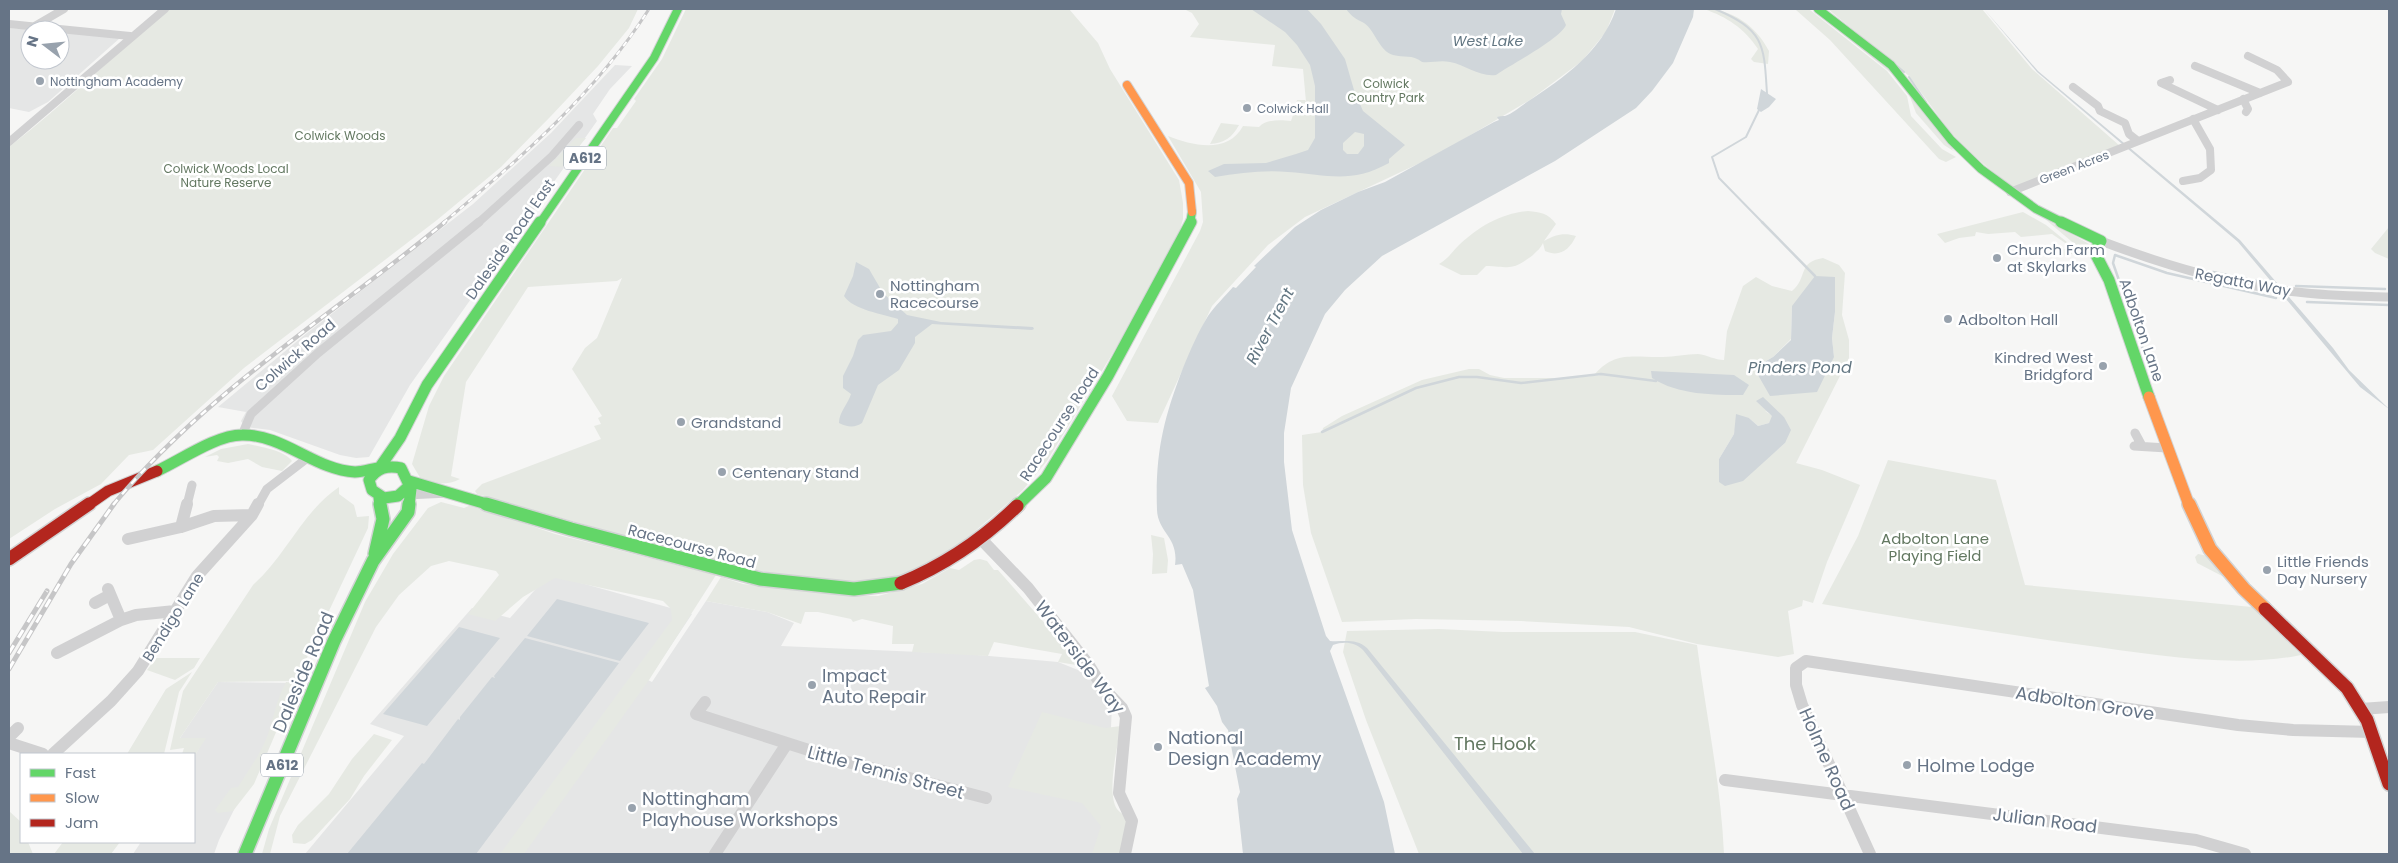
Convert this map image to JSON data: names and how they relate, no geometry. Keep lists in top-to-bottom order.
{
  "streets": {
    "street": [
      "A612",
      "Green Acres",
      "Daleside Road East",
      "Regatta Way",
      "Adbolton Lane",
      "Colwick Road",
      "Racecourse Road",
      "Bendigo Lane",
      "Waterside Way",
      "Daleside Road",
      "Adbolton Grove",
      "Holme Road",
      "Little Tennis Street",
      "Julian Road"
    ]
  },
  "crossings": [
    ["Daleside Road East", "Racecourse Road"],
    ["Daleside Road East", "Daleside Road"],
    ["Regatta Way", "Adbolton Lane"],
    ["Adbolton Lane", "Adbolton Grove"],
    ["Racecourse Road", "Waterside Way"],
    ["Racecourse Road", "Daleside Road"],
    ["Adbolton Grove", "Holme Road"],
    ["Holme Road", "Julian Road"]
  ],
  "water": ["West Lake", "River Trent", "Pinders Pond"],
  "parks": [
    "Colwick Country Park",
    "Colwick Woods",
    "Colwick Woods Local Nature Reserve",
    "Adbolton Lane Playing Field",
    "The Hook"
  ],
  "places": [
    "Nottingham Academy",
    "Colwick Hall",
    "Church Farm at Skylarks",
    "Nottingham Racecourse",
    "Adbolton Hall",
    "Kindred West Bridgford",
    "Grandstand",
    "Centenary Stand",
    "Little Friends Day Nursery",
    "Impact Auto Repair",
    "National Design Academy",
    "Holme Lodge",
    "Nottingham Playhouse Workshops"
  ],
  "legend": ["Fast", "Slow", "Jam"],
  "north": "left"
}
